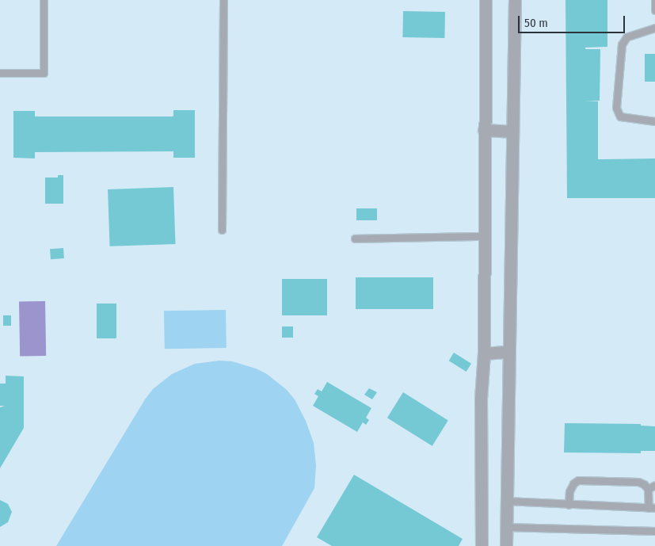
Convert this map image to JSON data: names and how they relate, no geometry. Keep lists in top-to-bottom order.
{
  "scale_bar": "50 m"
}
